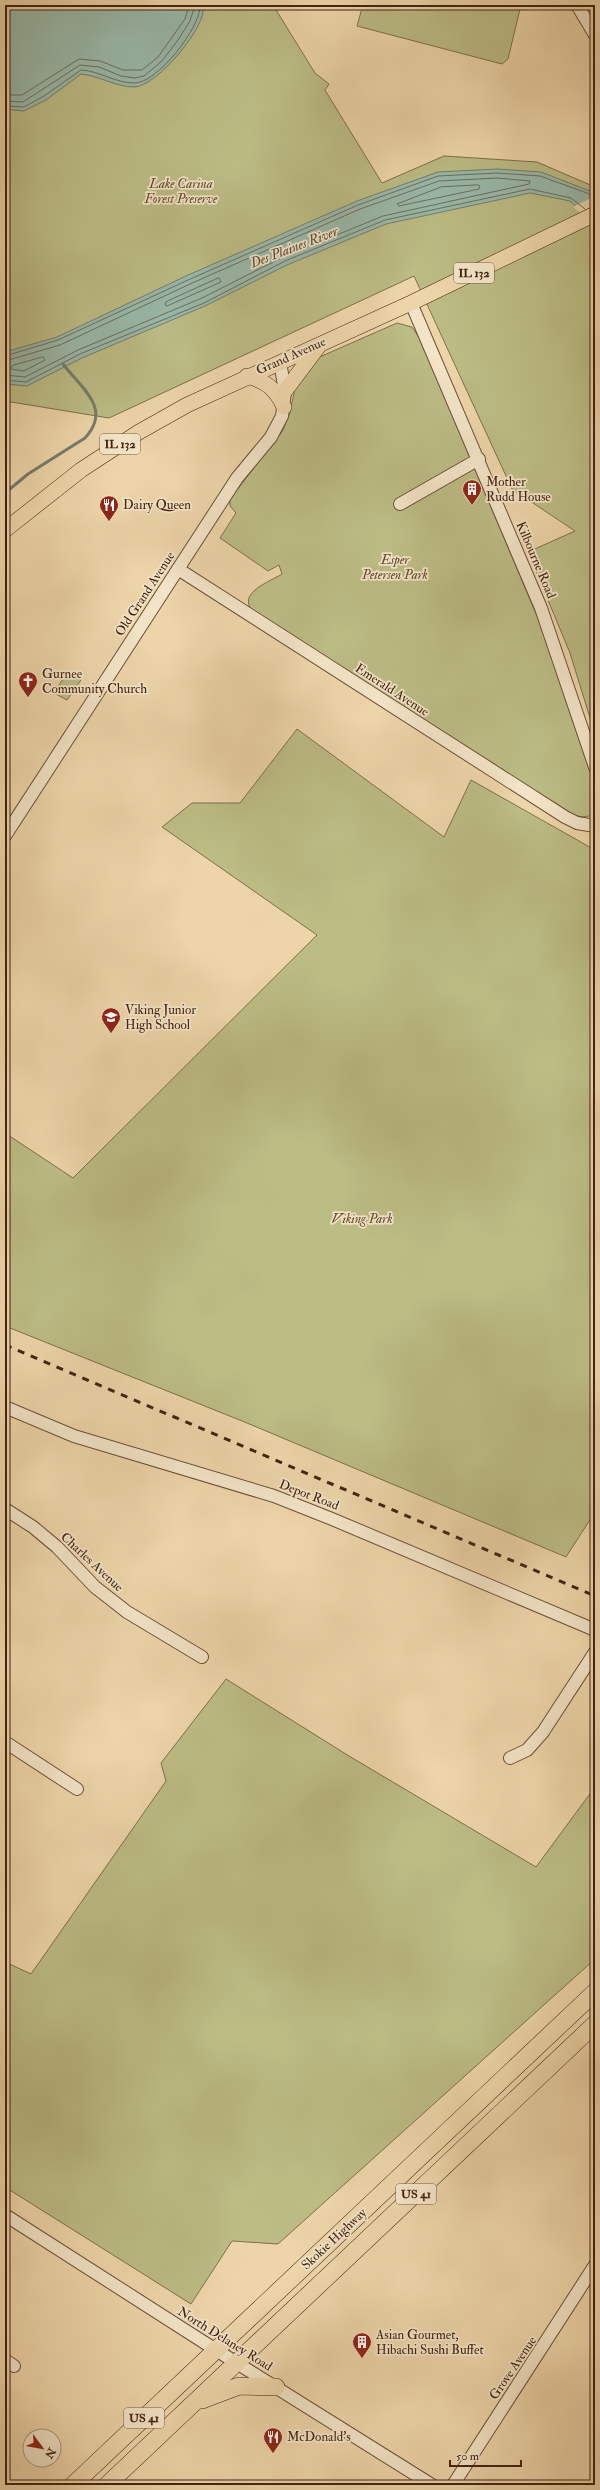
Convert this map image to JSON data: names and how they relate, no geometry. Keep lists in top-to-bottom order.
{
  "streets": {
    "highway": ["US 41", "Skokie Highway"],
    "main road": ["IL 132", "Grand Avenue"],
    "street": [
      "Kilbourne Road",
      "Old Grand Avenue",
      "Emerald Avenue",
      "Depot Road",
      "Charles Avenue",
      "North Delaney Road",
      "Grove Avenue"
    ]
  },
  "crossings": [
    ["Grand Avenue", "Kilbourne Road"],
    ["Grand Avenue", "Old Grand Avenue"],
    ["Old Grand Avenue", "Emerald Avenue"],
    ["Skokie Highway", "North Delaney Road"]
  ],
  "water": ["Des Plaines River"],
  "parks": ["Lake Carina Forest Preserve", "Esper Petersen Park", "Viking Park"],
  "places": {
    "building": ["Mother Rudd House", "Asian Gourmet, Hibachi Sushi Buffet"],
    "restaurant": ["Dairy Queen", "McDonald's"],
    "church": ["Gurnee Community Church"],
    "school or university": ["Viking Junior High School"]
  },
  "scale_bar": "50 m",
  "north": "bottom right"
}
